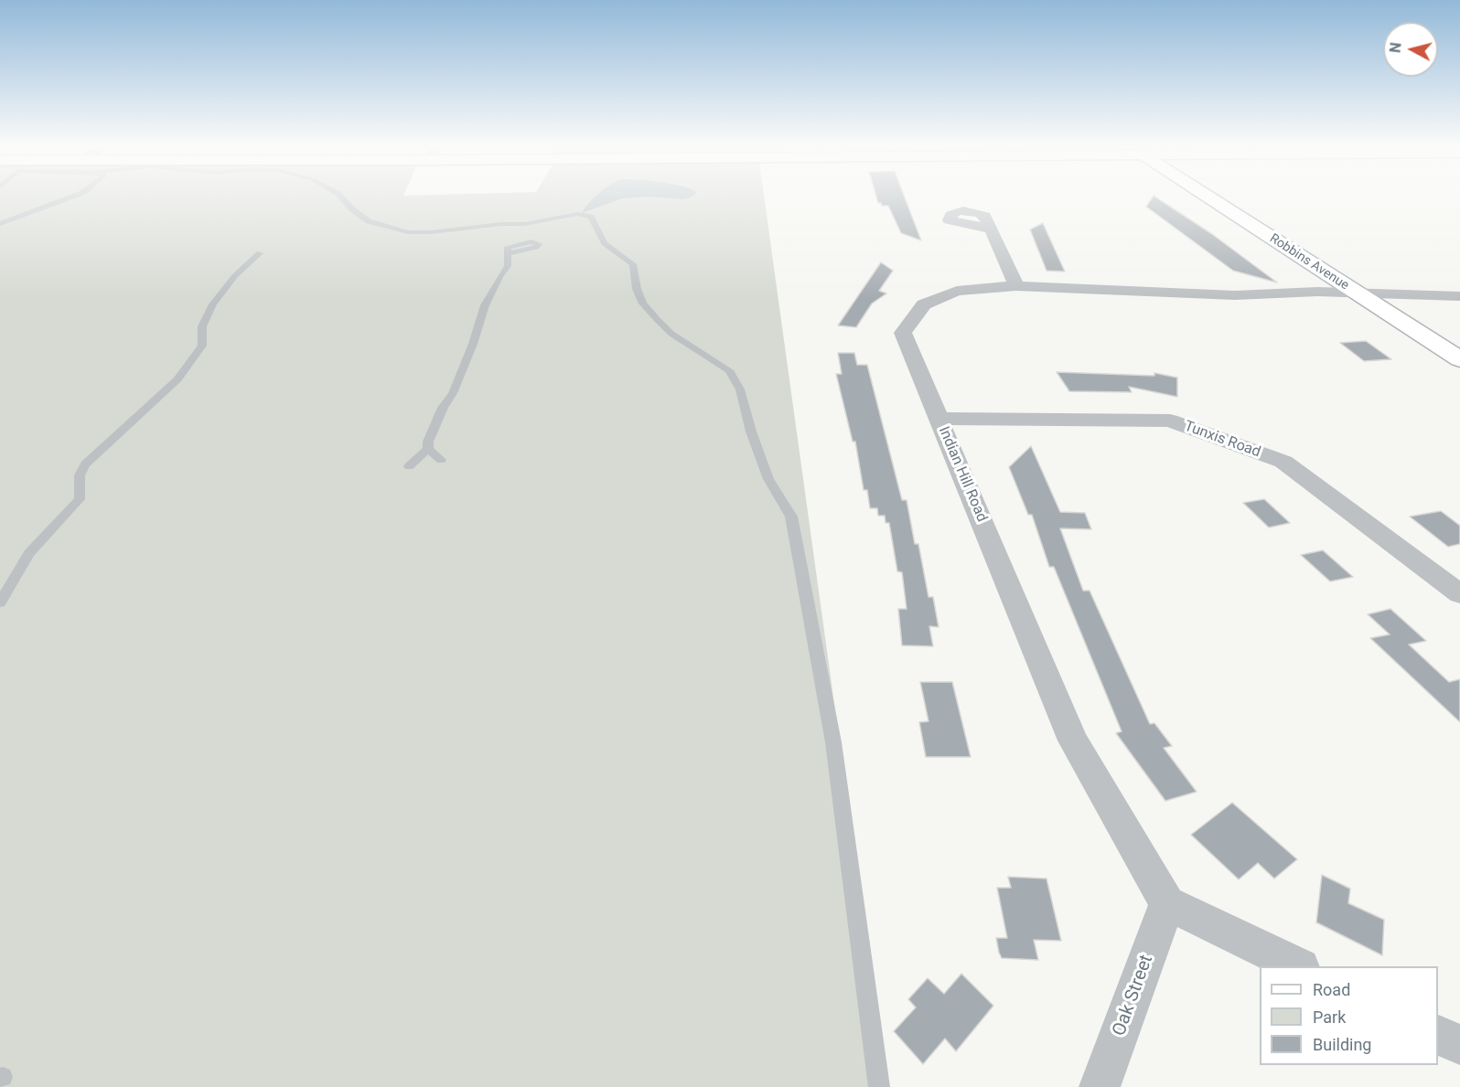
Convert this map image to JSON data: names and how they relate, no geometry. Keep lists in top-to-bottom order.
{
  "streets": {
    "main road": ["Robbins Avenue"],
    "street": ["Tunxis Road", "Indian Hill Road", "Oak Street"]
  },
  "crossings": [
    ["Robbins Avenue", "Indian Hill Road"],
    ["Tunxis Road", "Indian Hill Road"],
    ["Indian Hill Road", "Oak Street"]
  ],
  "legend": ["Road", "Park", "Building"],
  "north": "left"
}
